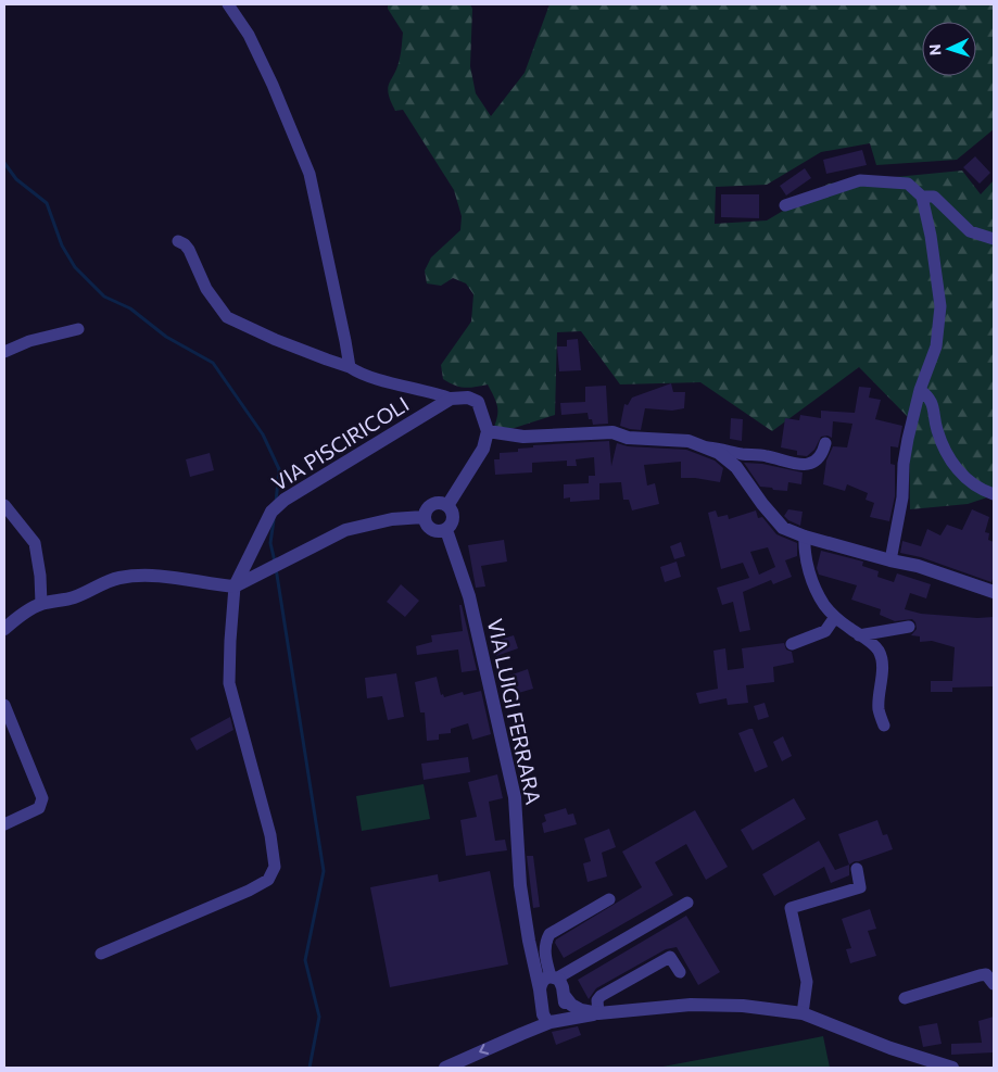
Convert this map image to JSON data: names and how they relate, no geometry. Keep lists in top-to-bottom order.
{
  "streets": {
    "street": ["VIA PISCIRICOLI", "VIA LUIGI FERRARA"]
  },
  "north": "left"
}
